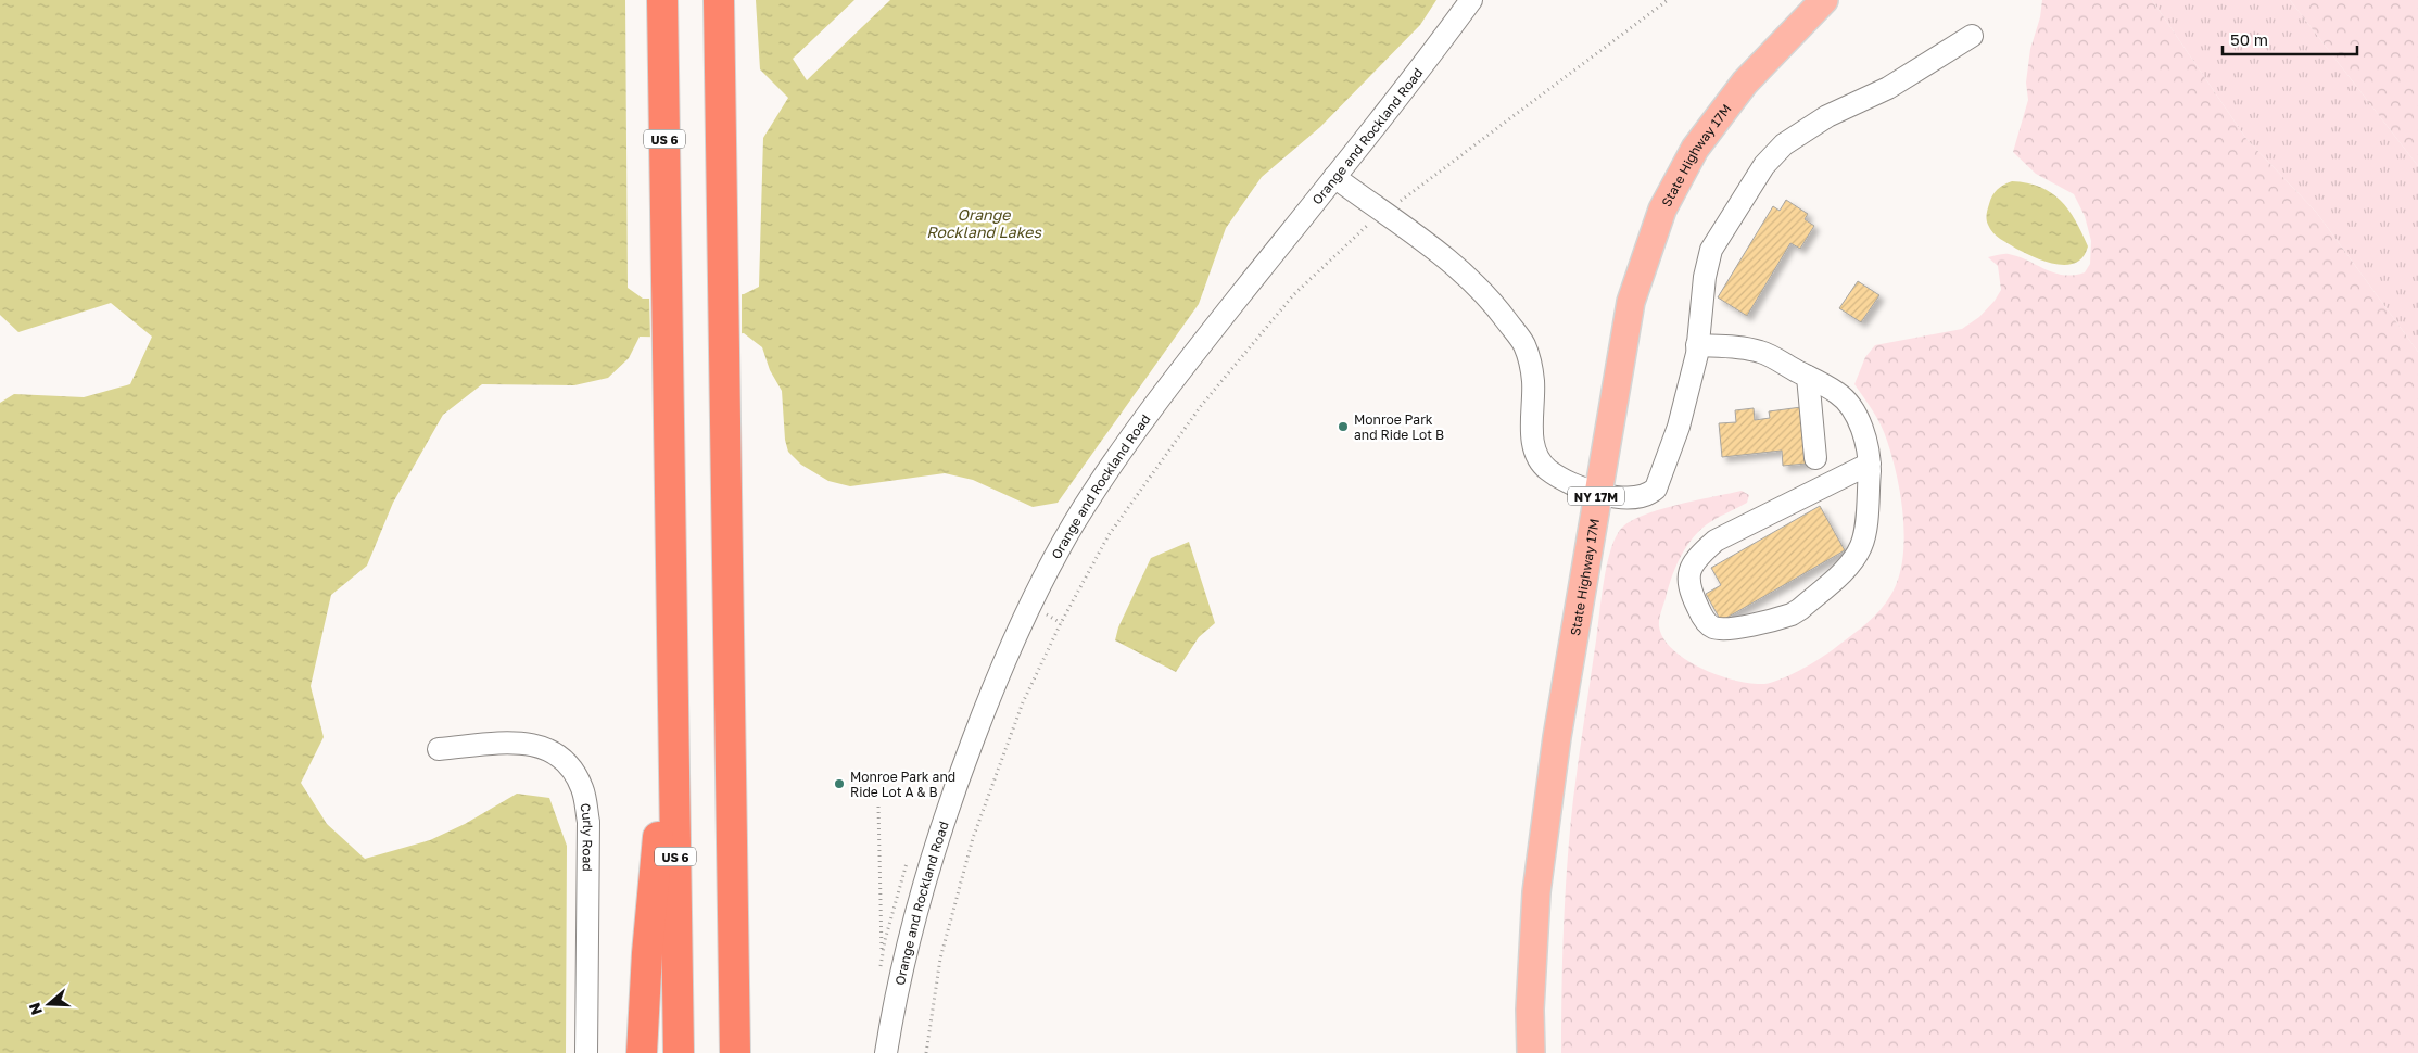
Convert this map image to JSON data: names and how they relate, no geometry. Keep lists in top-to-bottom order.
{
  "streets": {
    "highway": ["US 6"],
    "main road": ["State Highway 17M", "NY 17M"],
    "street": ["Orange and Rockland Road", "Curly Road"]
  },
  "water": ["Orange Rockland Lakes"],
  "places": ["Monroe Park and Ride Lot B", "Monroe Park and Ride Lot A & B"],
  "scale_bar": "50 m",
  "north": "left"
}
